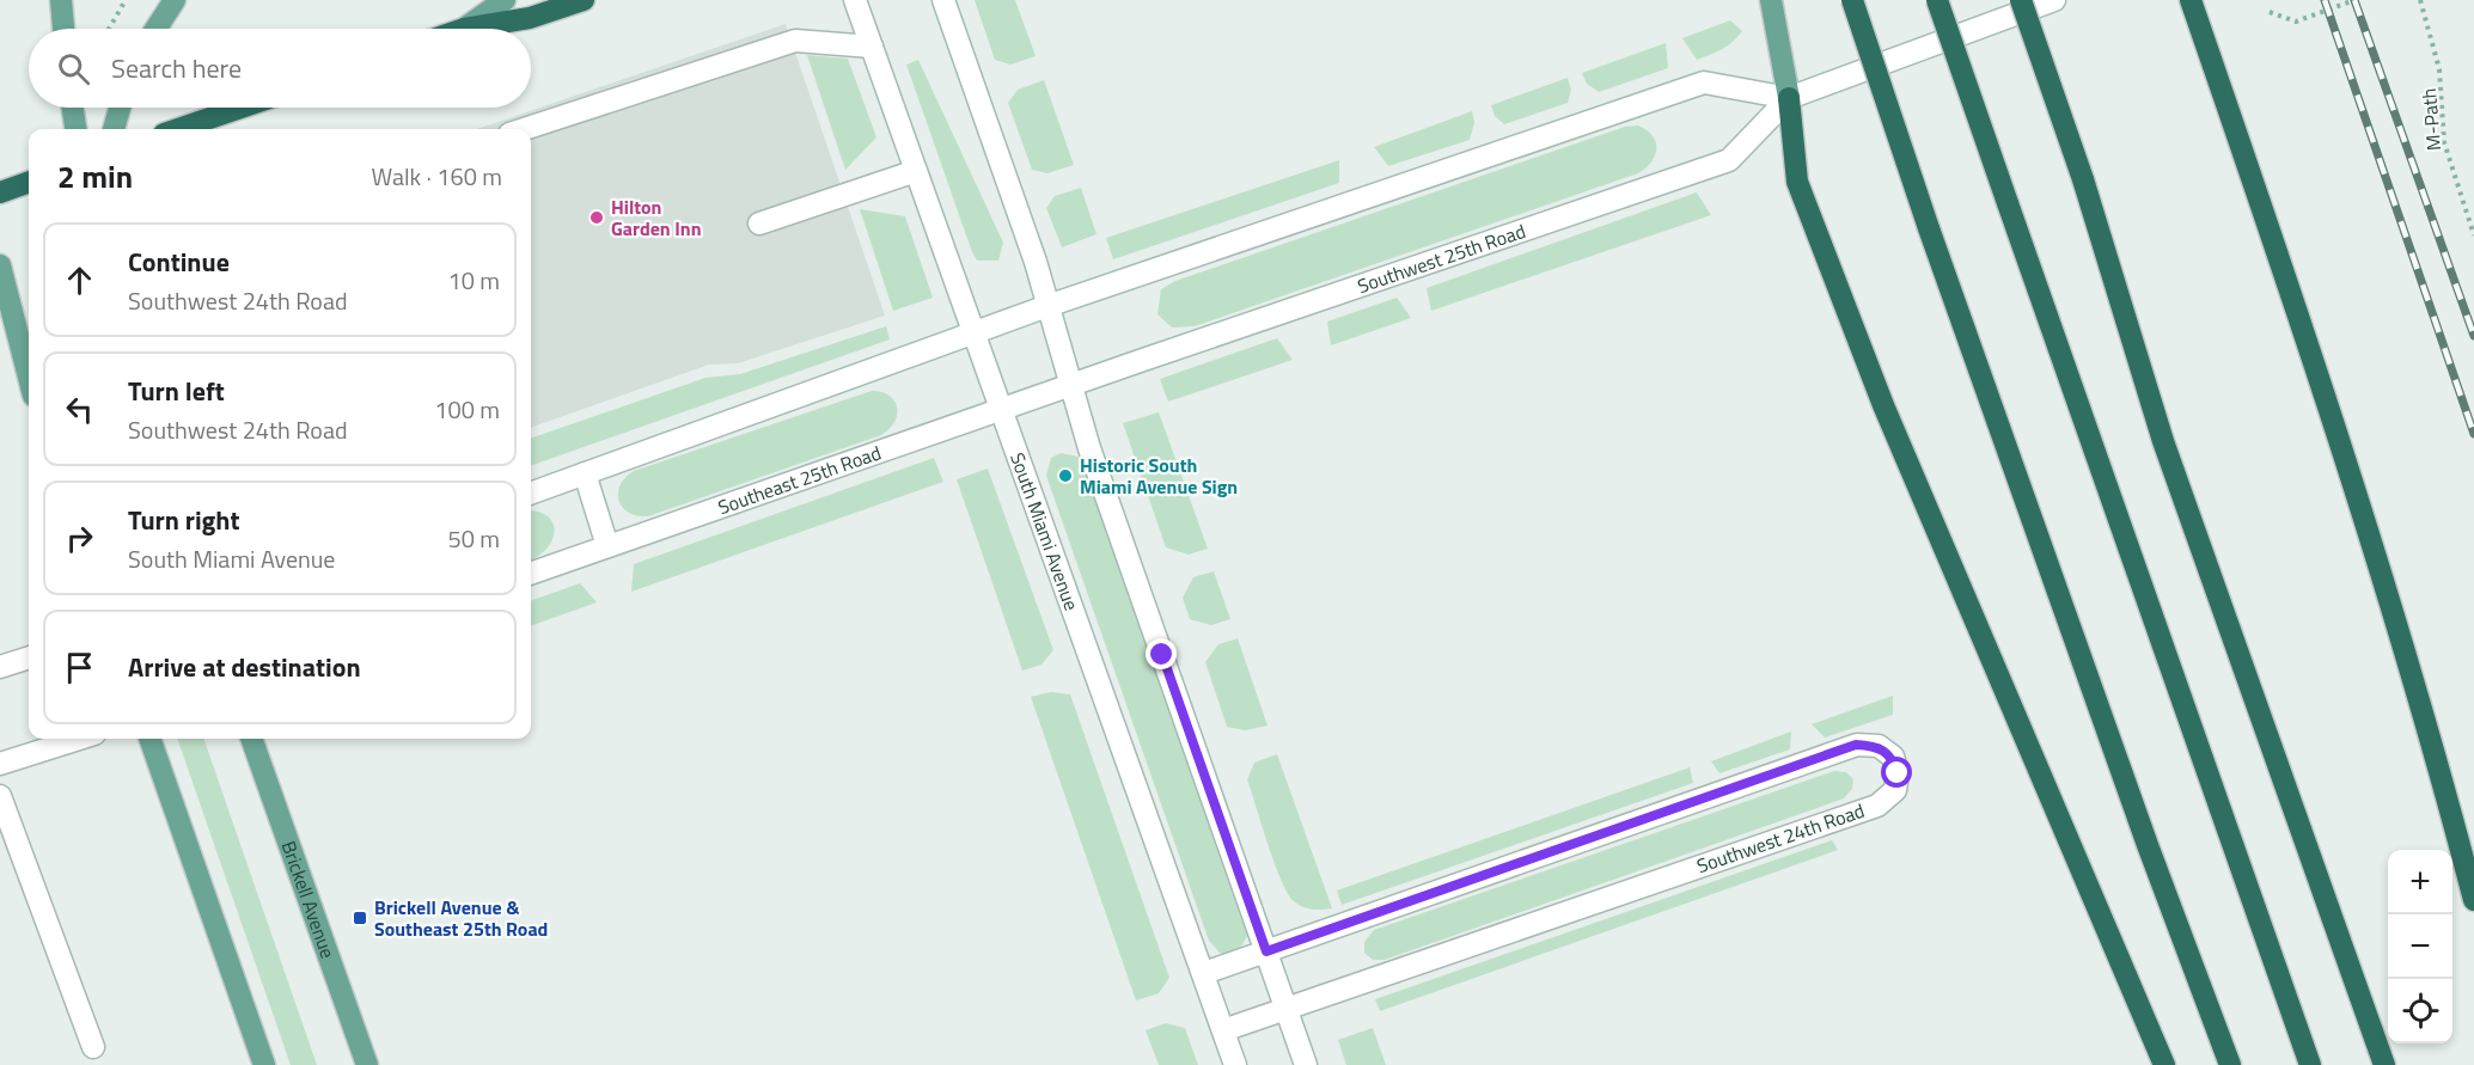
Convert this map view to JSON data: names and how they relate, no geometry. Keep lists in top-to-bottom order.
{
  "streets": {
    "main road": [
      "Southwest 25th Road",
      "Southeast 25th Road",
      "South Miami Avenue",
      "Southwest 24th Road",
      "Brickell Avenue"
    ],
    "path": ["M-Path"]
  },
  "crossings": [
    ["Southwest 25th Road", "Southeast 25th Road"],
    ["Southeast 25th Road", "South Miami Avenue"],
    ["South Miami Avenue", "Southwest 24th Road"]
  ],
  "places": {
    "other": ["Hilton Garden Inn", "Historic South Miami Avenue Sign"],
    "transit": ["Brickell Avenue & Southeast 25th Road"]
  },
  "page": {
    "search": "Search here",
    "heading": ["2 min", "Walk · 160 m"],
    "list": [
      ["Continue", "Southwest 24th Road", "10 m"],
      ["Turn left", "Southwest 24th Road", "100 m"],
      ["Turn right", "South Miami Avenue", "50 m"],
      "Arrive at destination"
    ],
    "map_buttons": ["+", "−"]
  }
}
